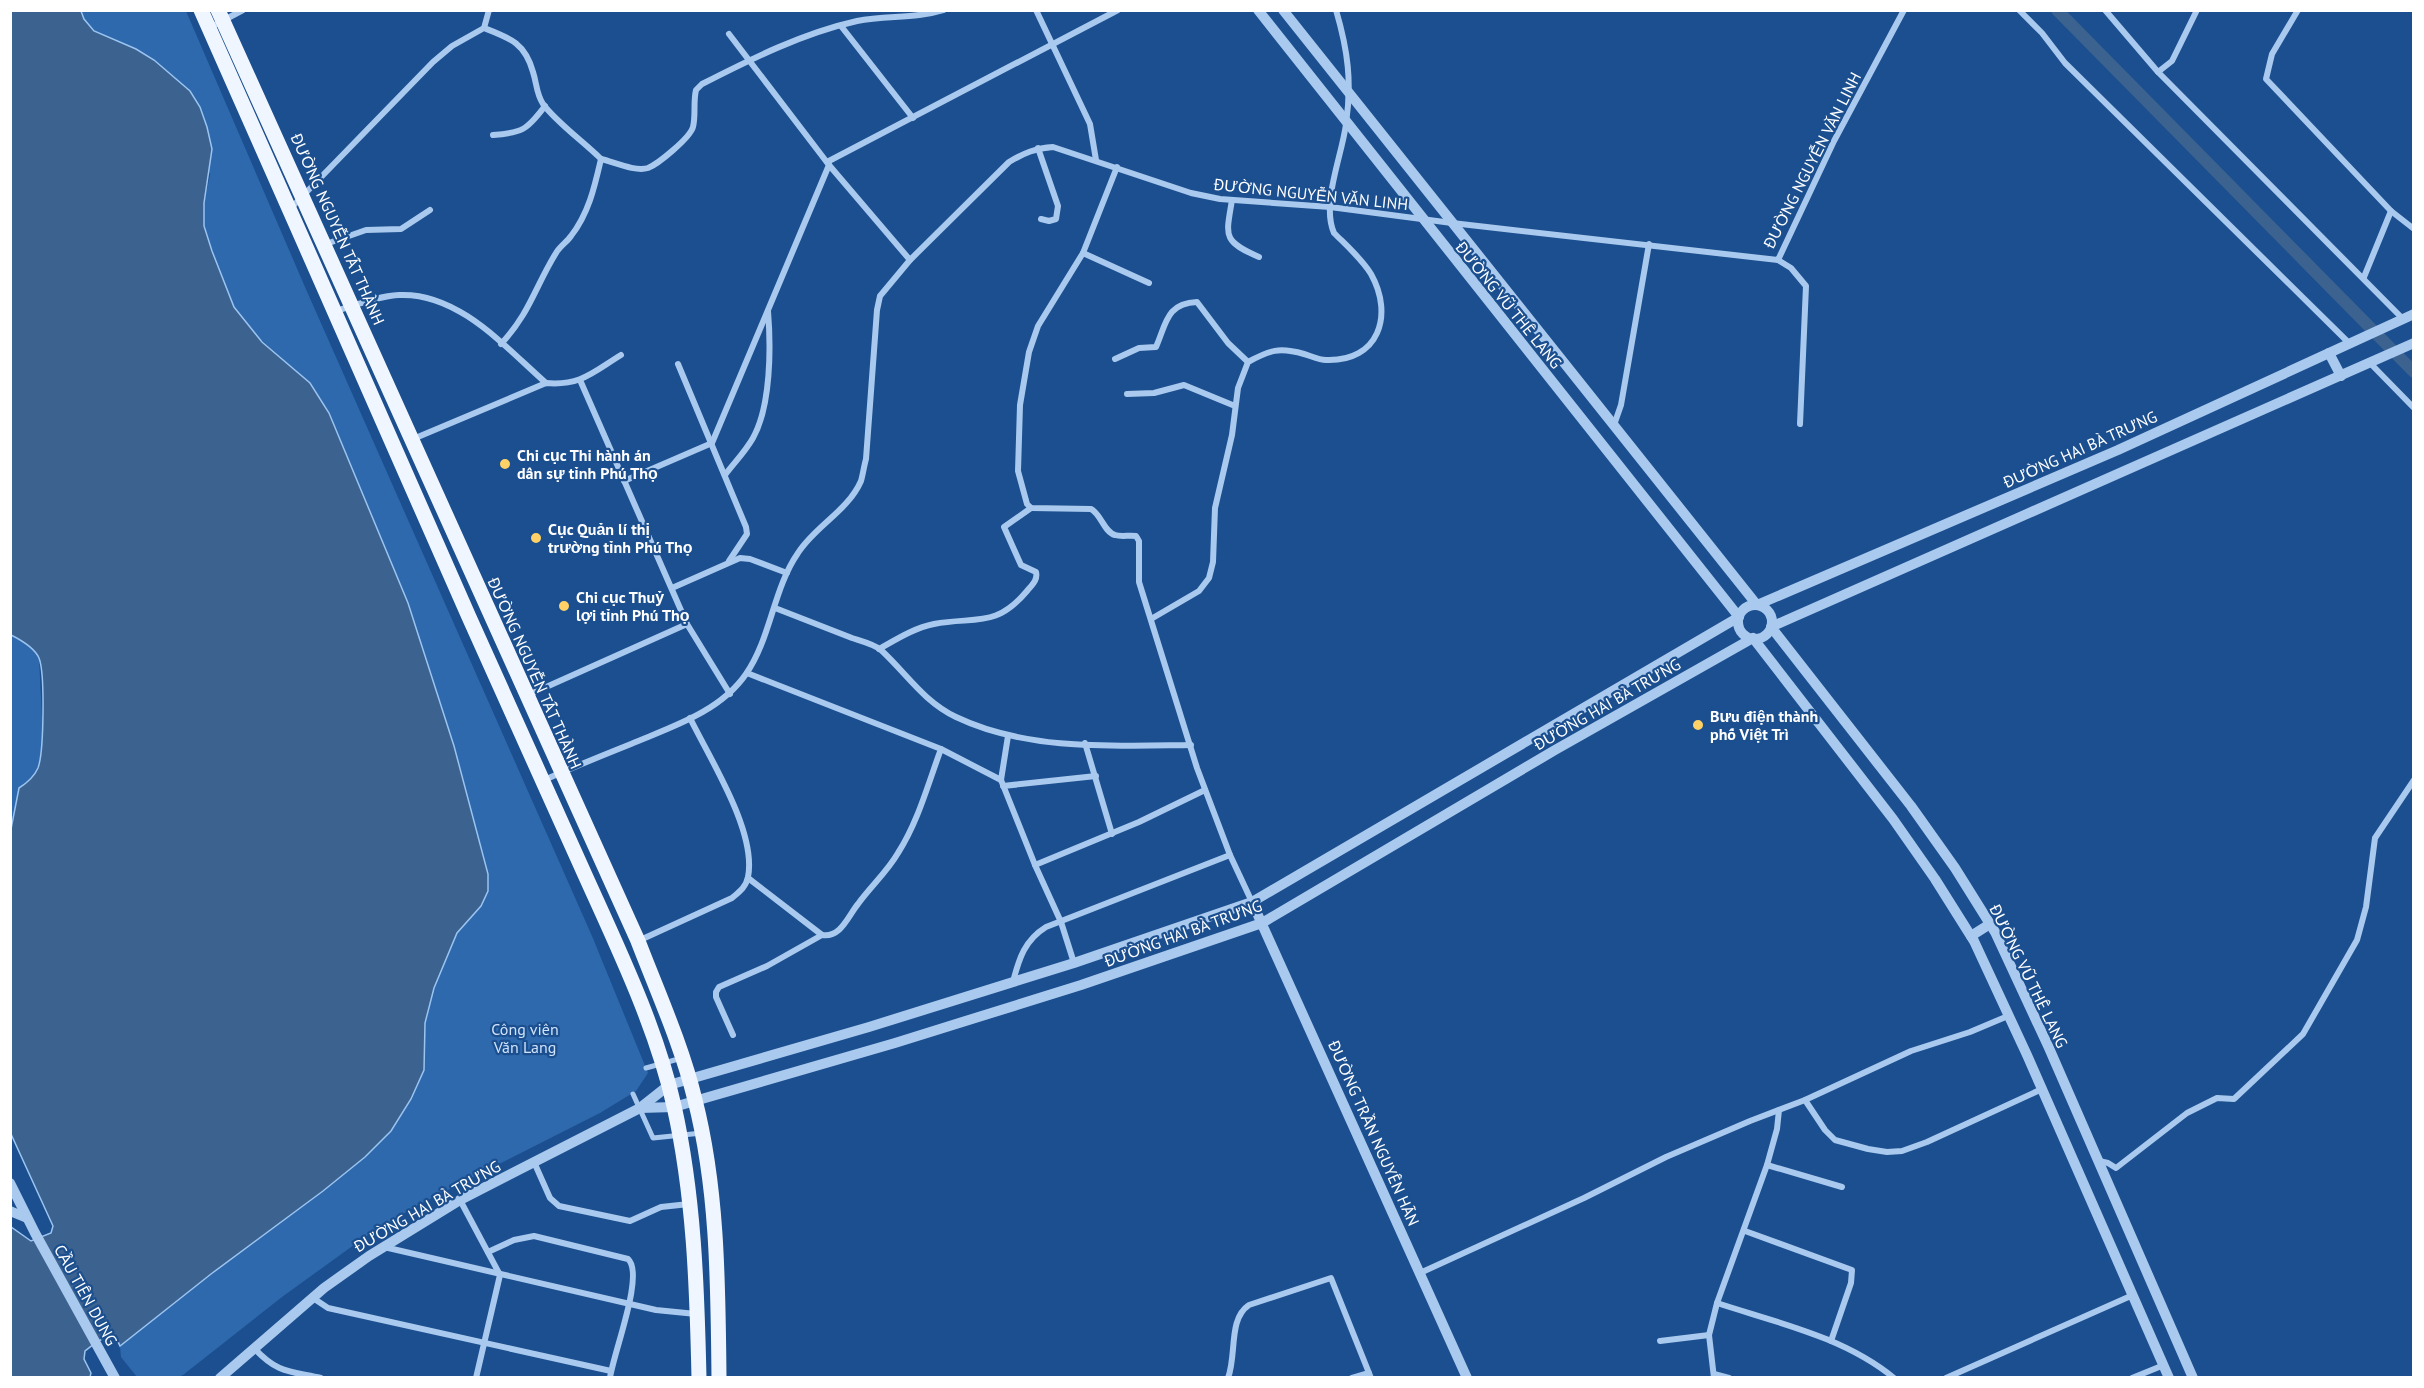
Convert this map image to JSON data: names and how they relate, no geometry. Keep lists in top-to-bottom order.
{
  "streets": {
    "main road": ["ĐƯỜNG NGUYỄN TẤT THÀNH"],
    "street": [
      "ĐƯỜNG NGUYỄN VĂN LINH",
      "ĐƯỜNG VŨ THÊ LANG",
      "ĐƯỜNG HAI BÀ TRƯNG",
      "ĐƯỜNG TRẦN NGUYÊN HÃN",
      "CẦU TIÊN DUNG"
    ]
  },
  "crossings": [
    ["ĐƯỜNG NGUYỄN VĂN LINH", "ĐƯỜNG VŨ THÊ LANG"],
    ["ĐƯỜNG NGUYỄN TẤT THÀNH", "ĐƯỜNG HAI BÀ TRƯNG"],
    ["ĐƯỜNG VŨ THÊ LANG", "ĐƯỜNG HAI BÀ TRƯNG"],
    ["ĐƯỜNG HAI BÀ TRƯNG", "ĐƯỜNG TRẦN NGUYÊN HÃN"]
  ],
  "parks": ["Công viên Văn Lang"],
  "places": [
    "Chi cục Thi hành án dân sự tỉnh Phú Thọ",
    "Cục Quản lí thị trường tỉnh Phú Thọ",
    "Chi cục Thuỷ lợi tỉnh Phú Thọ",
    "Bưu điện thành phố Việt Trì"
  ]
}
